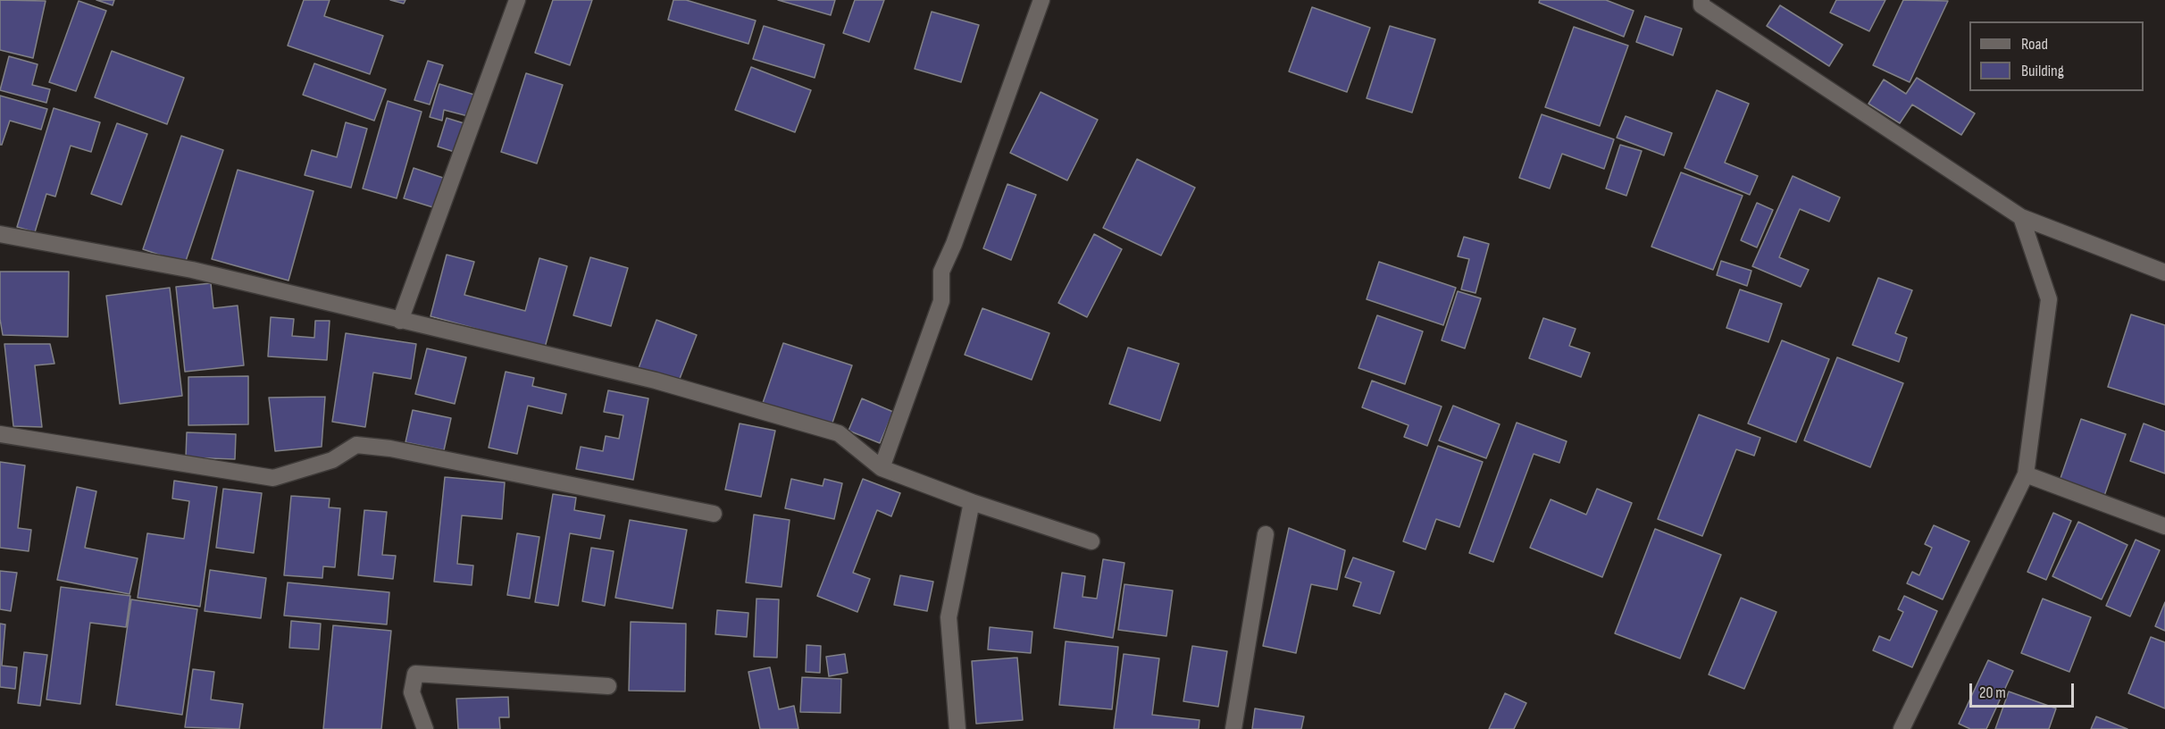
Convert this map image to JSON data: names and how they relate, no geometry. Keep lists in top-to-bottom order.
{
  "legend": ["Road", "Building"],
  "scale_bar": "20 m"
}
